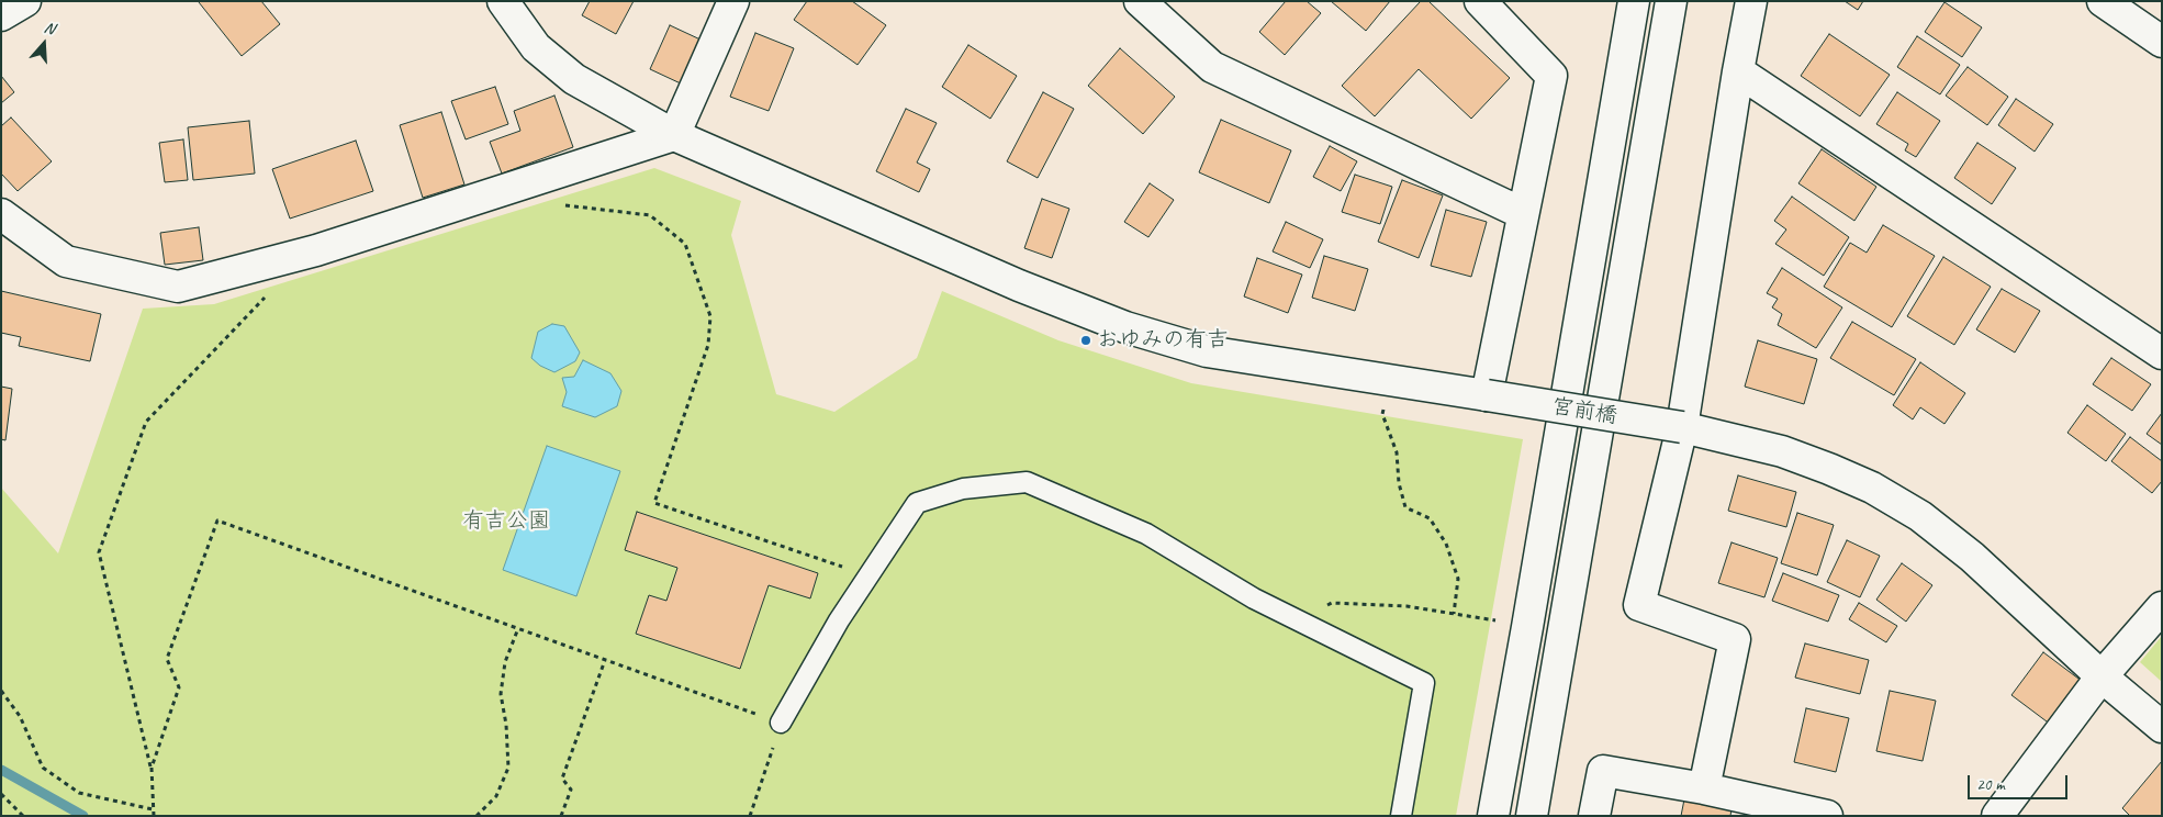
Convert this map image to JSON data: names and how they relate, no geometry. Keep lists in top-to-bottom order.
{
  "streets": {
    "street": ["宮前橋"]
  },
  "parks": ["有吉公園"],
  "places": ["おゆみの有吉"],
  "scale_bar": "20 m",
  "north": "top"
}
